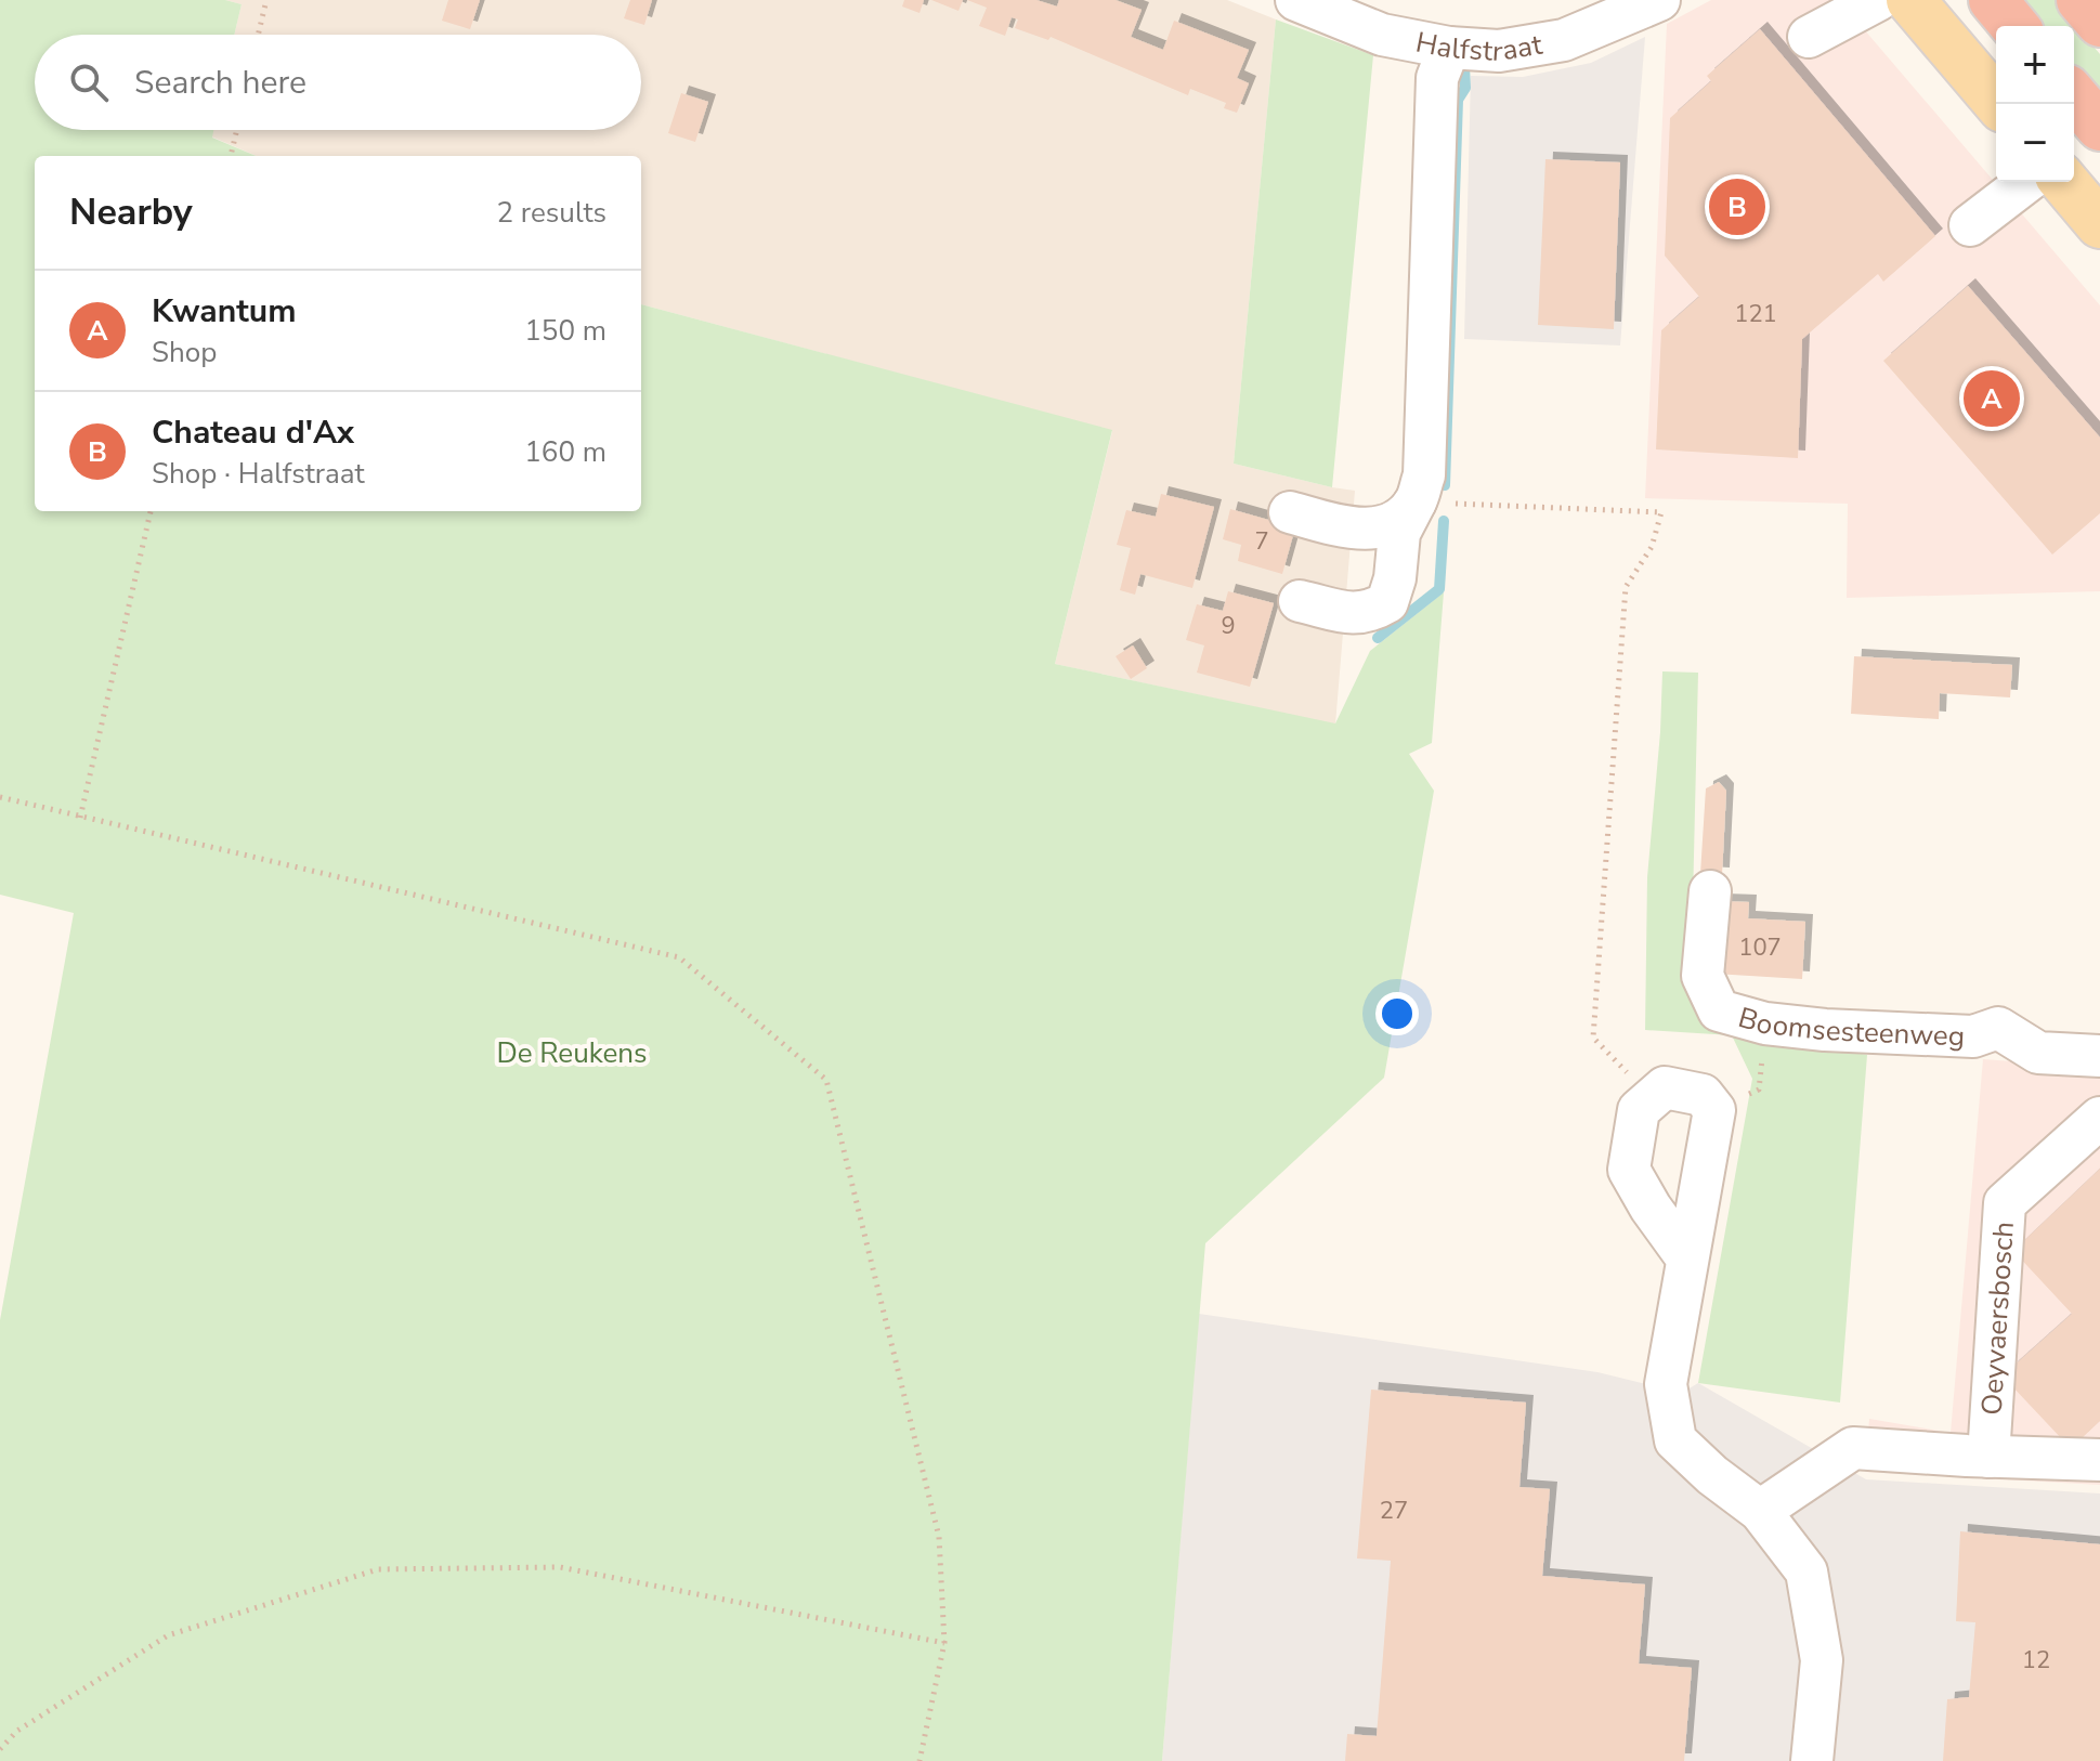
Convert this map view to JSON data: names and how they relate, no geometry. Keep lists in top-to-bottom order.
{
  "streets": {
    "street": ["Halfstraat", "Boomsesteenweg", "Oeyvaersbosch"]
  },
  "parks": ["De Reukens"],
  "house_numbers": [
    "121",
    "7",
    "9",
    "107",
    "27",
    "12"
  ],
  "page": {
    "map_buttons": ["+", "−"],
    "search": "Search here",
    "heading": ["Nearby", "2 results"],
    "pins": ["B", "A"],
    "list": [
      {
        "mark": "A",
        "name": "Kwantum",
        "note": "Shop",
        "value": "150 m"
      },
      {
        "mark": "B",
        "name": "Chateau d'Ax",
        "note": "Shop · Halfstraat",
        "value": "160 m"
      }
    ]
  }
}
